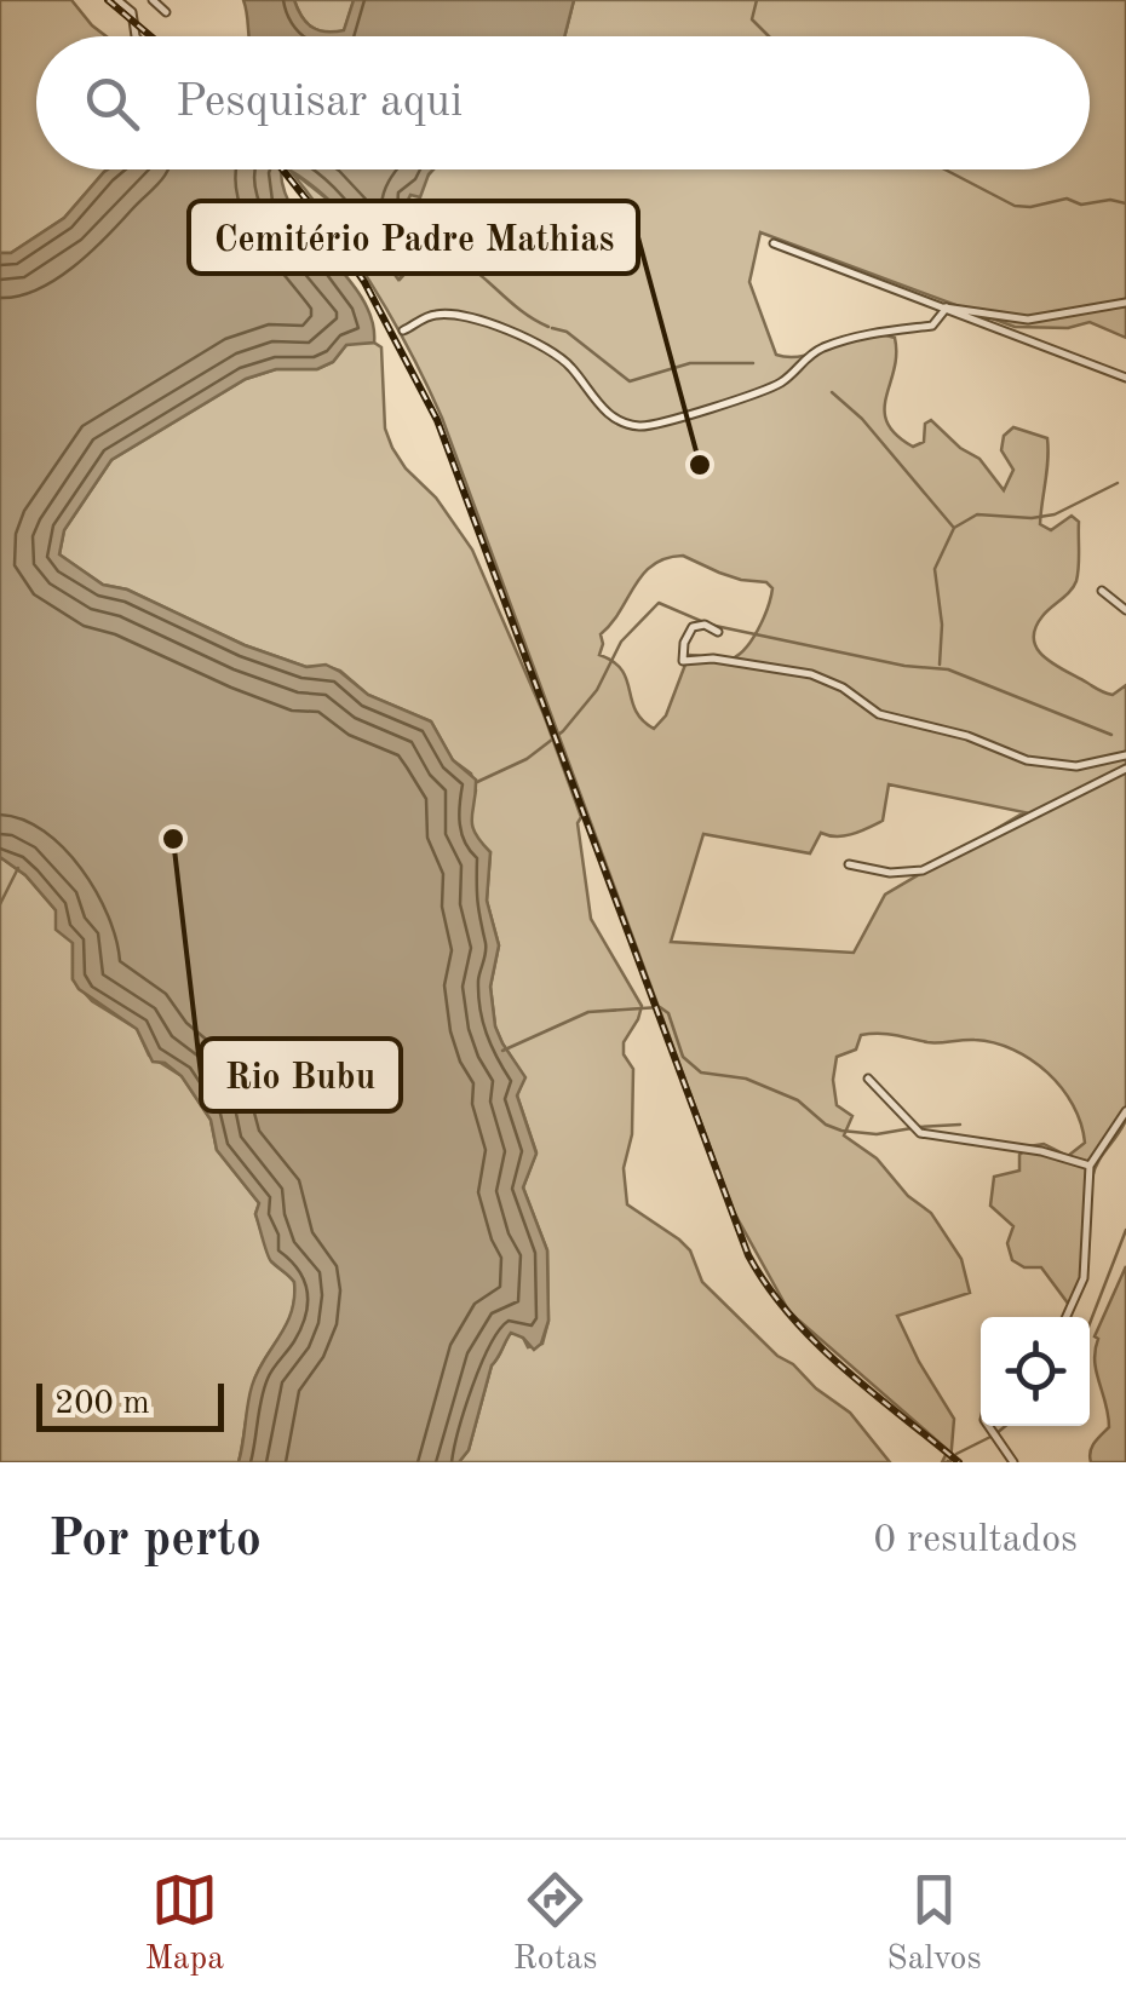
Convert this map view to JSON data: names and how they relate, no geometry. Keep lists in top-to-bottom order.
{
  "places": ["Cemitério Padre Mathias", "Rio Bubu"],
  "scale_bar": "200 m",
  "page": {
    "search": "Pesquisar aqui",
    "scale": "200 m",
    "heading": ["Por perto", "0 resultados"],
    "nav": ["Mapa", "Rotas", "Salvos"]
  }
}
